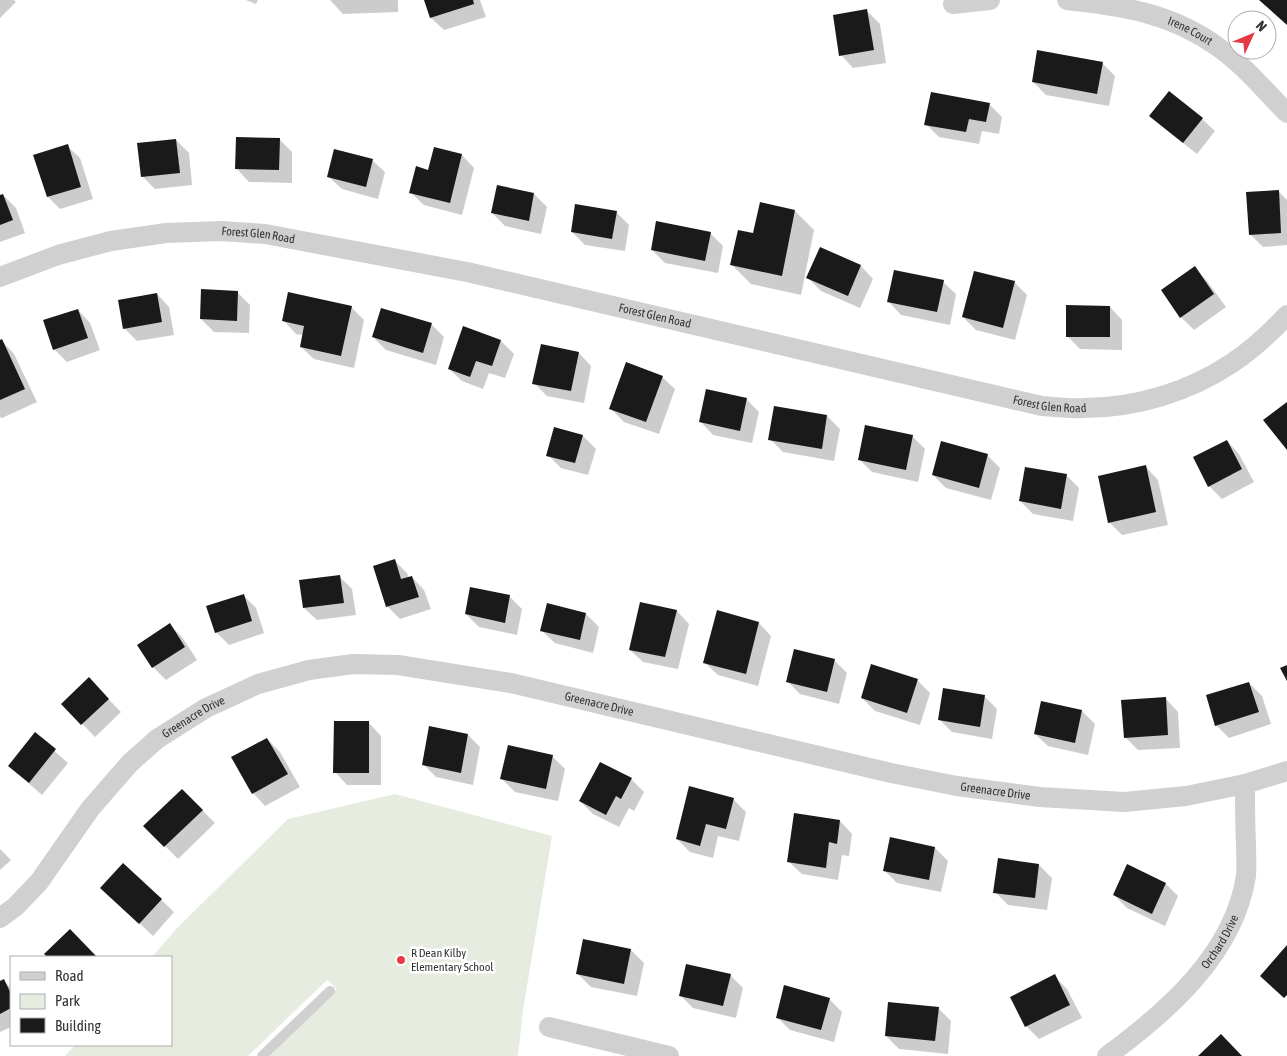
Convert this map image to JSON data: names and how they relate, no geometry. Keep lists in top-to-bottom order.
{
  "streets": {
    "street": [
      "Irene Court",
      "Forest Glen Road",
      "Greenacre Drive",
      "Orchard Drive"
    ]
  },
  "crossings": [
    ["Greenacre Drive", "Orchard Drive"]
  ],
  "places": ["R Dean Kilby Elementary School"],
  "legend": ["Road", "Park", "Building"],
  "north": "top right"
}
